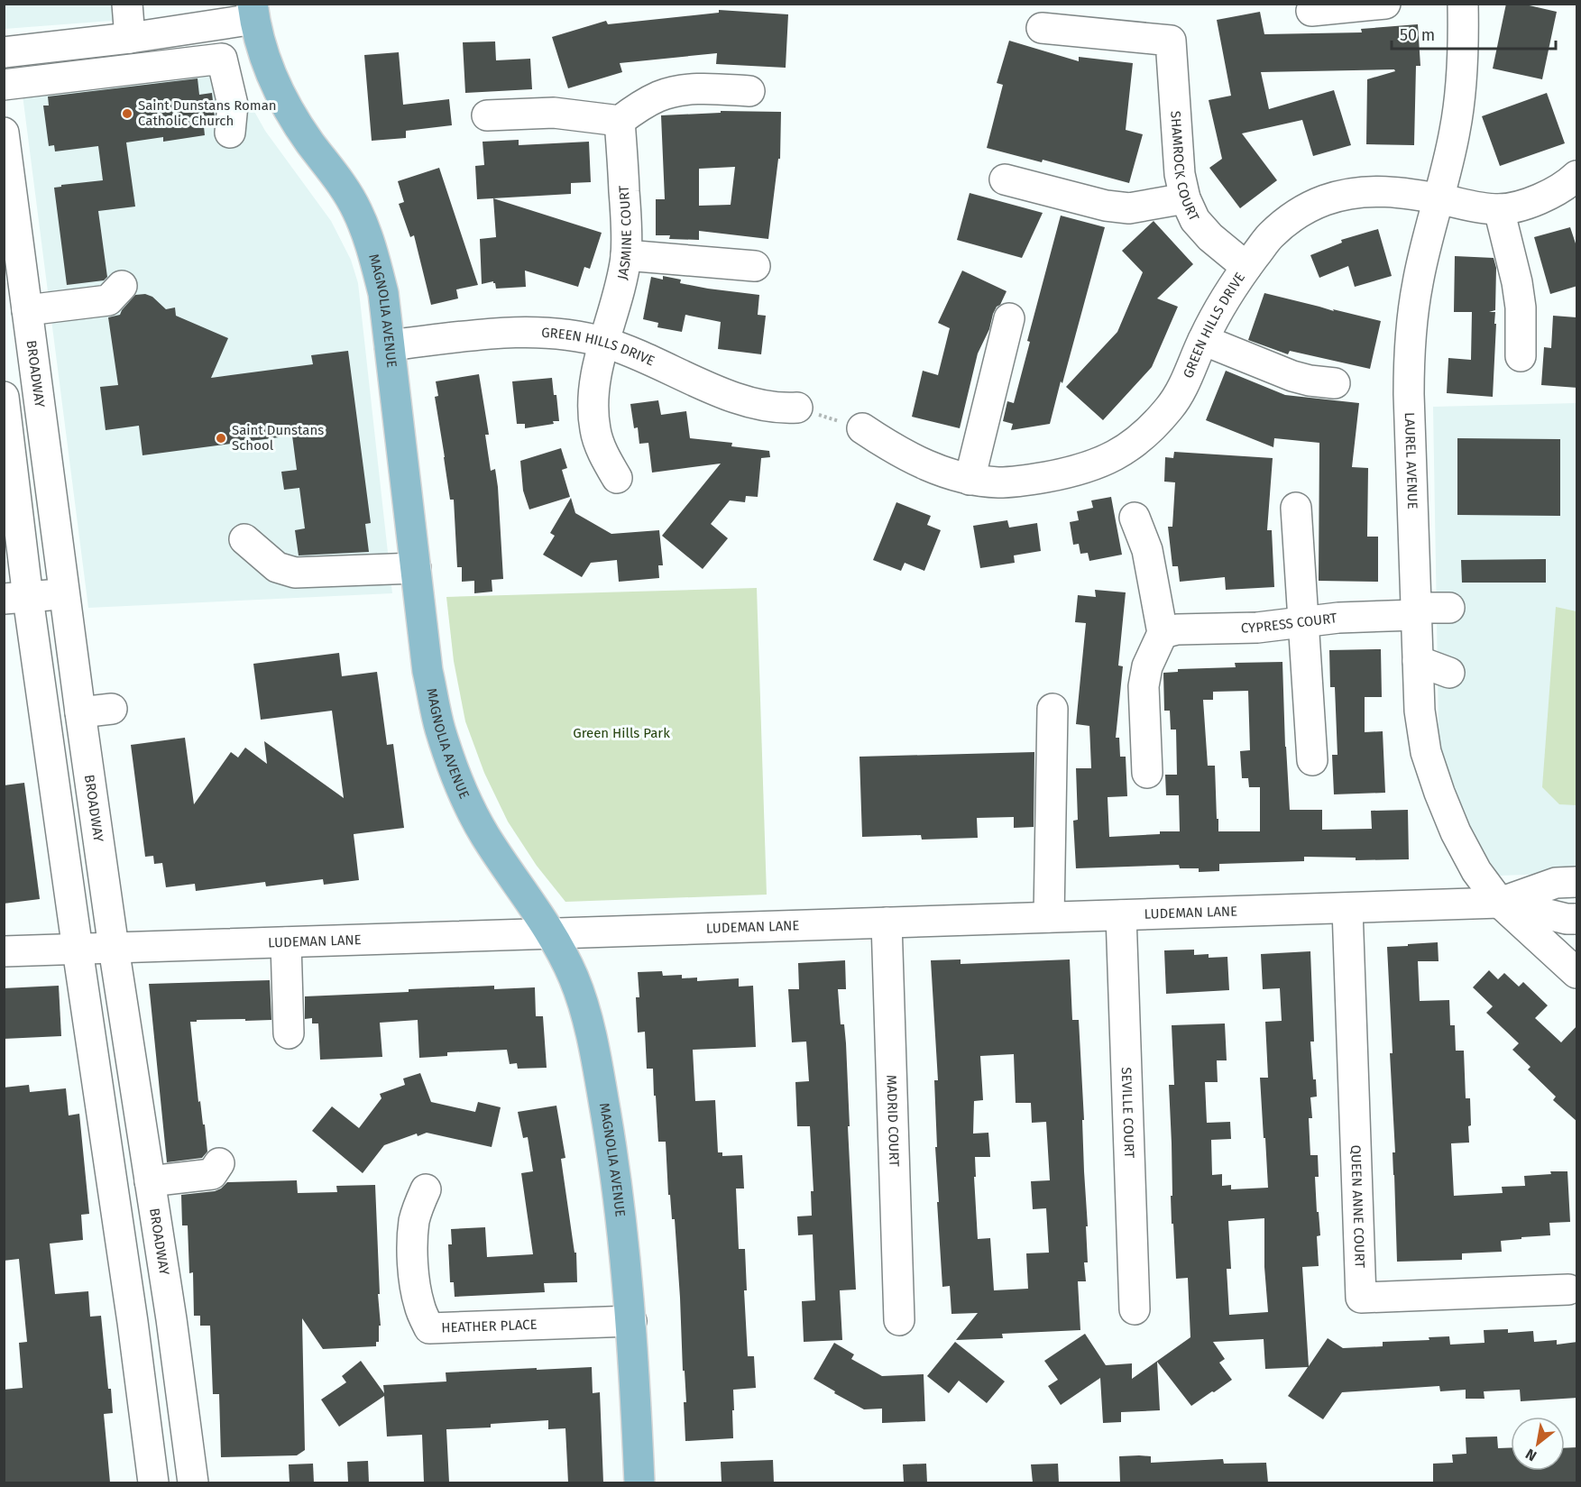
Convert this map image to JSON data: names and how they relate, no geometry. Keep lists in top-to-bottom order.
{
  "streets": {
    "main road": ["MAGNOLIA AVENUE"],
    "street": [
      "SHAMROCK COURT",
      "JASMINE COURT",
      "GREEN HILLS DRIVE",
      "BROADWAY",
      "LAUREL AVENUE",
      "CYPRESS COURT",
      "LUDEMAN LANE",
      "SEVILLE COURT",
      "MADRID COURT",
      "QUEEN ANNE COURT",
      "HEATHER PLACE"
    ]
  },
  "crossings": [
    ["SHAMROCK COURT", "GREEN HILLS DRIVE"],
    ["JASMINE COURT", "GREEN HILLS DRIVE"],
    ["MAGNOLIA AVENUE", "GREEN HILLS DRIVE"],
    ["MAGNOLIA AVENUE", "LUDEMAN LANE"],
    ["MAGNOLIA AVENUE", "HEATHER PLACE"],
    ["GREEN HILLS DRIVE", "LAUREL AVENUE"],
    ["BROADWAY", "LUDEMAN LANE"],
    ["LAUREL AVENUE", "CYPRESS COURT"],
    ["LAUREL AVENUE", "LUDEMAN LANE"],
    ["LUDEMAN LANE", "SEVILLE COURT"],
    ["LUDEMAN LANE", "MADRID COURT"],
    ["LUDEMAN LANE", "QUEEN ANNE COURT"]
  ],
  "parks": ["Green Hills Park"],
  "places": ["Saint Dunstans Roman Catholic Church", "Saint Dunstans School"],
  "scale_bar": "50 m",
  "north": "bottom left"
}
